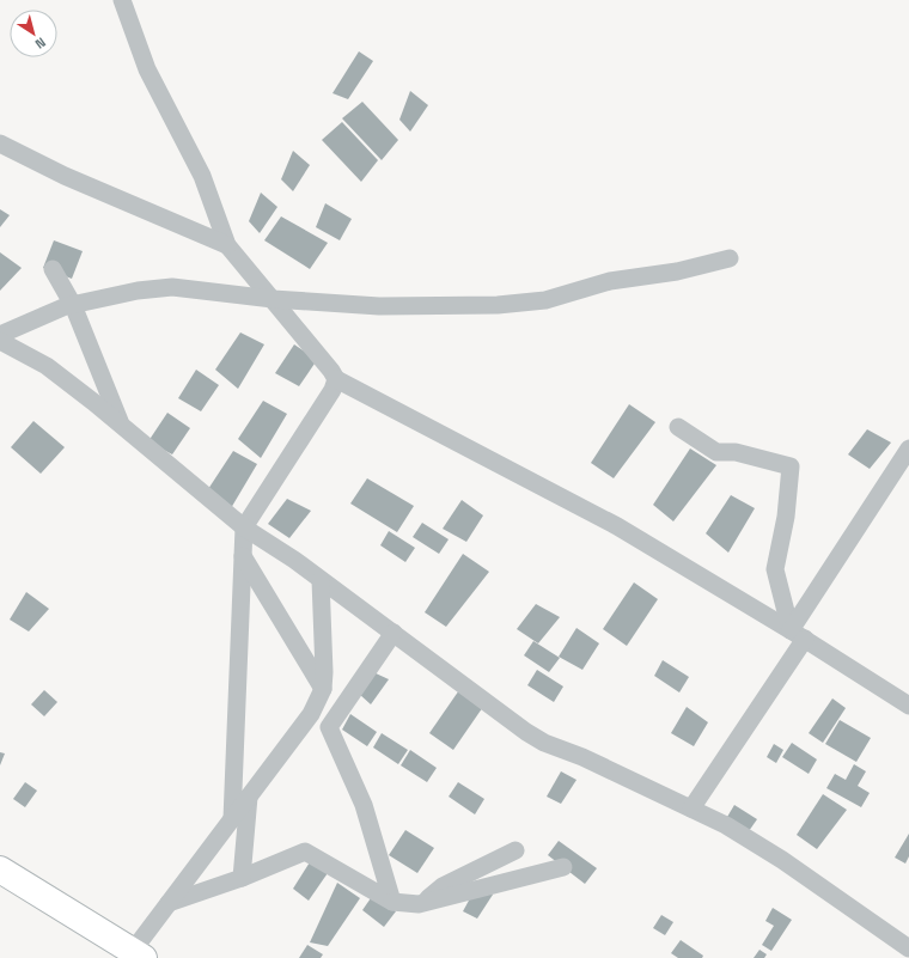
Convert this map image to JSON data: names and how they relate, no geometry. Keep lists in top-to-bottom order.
{
  "north": "bottom right"
}
